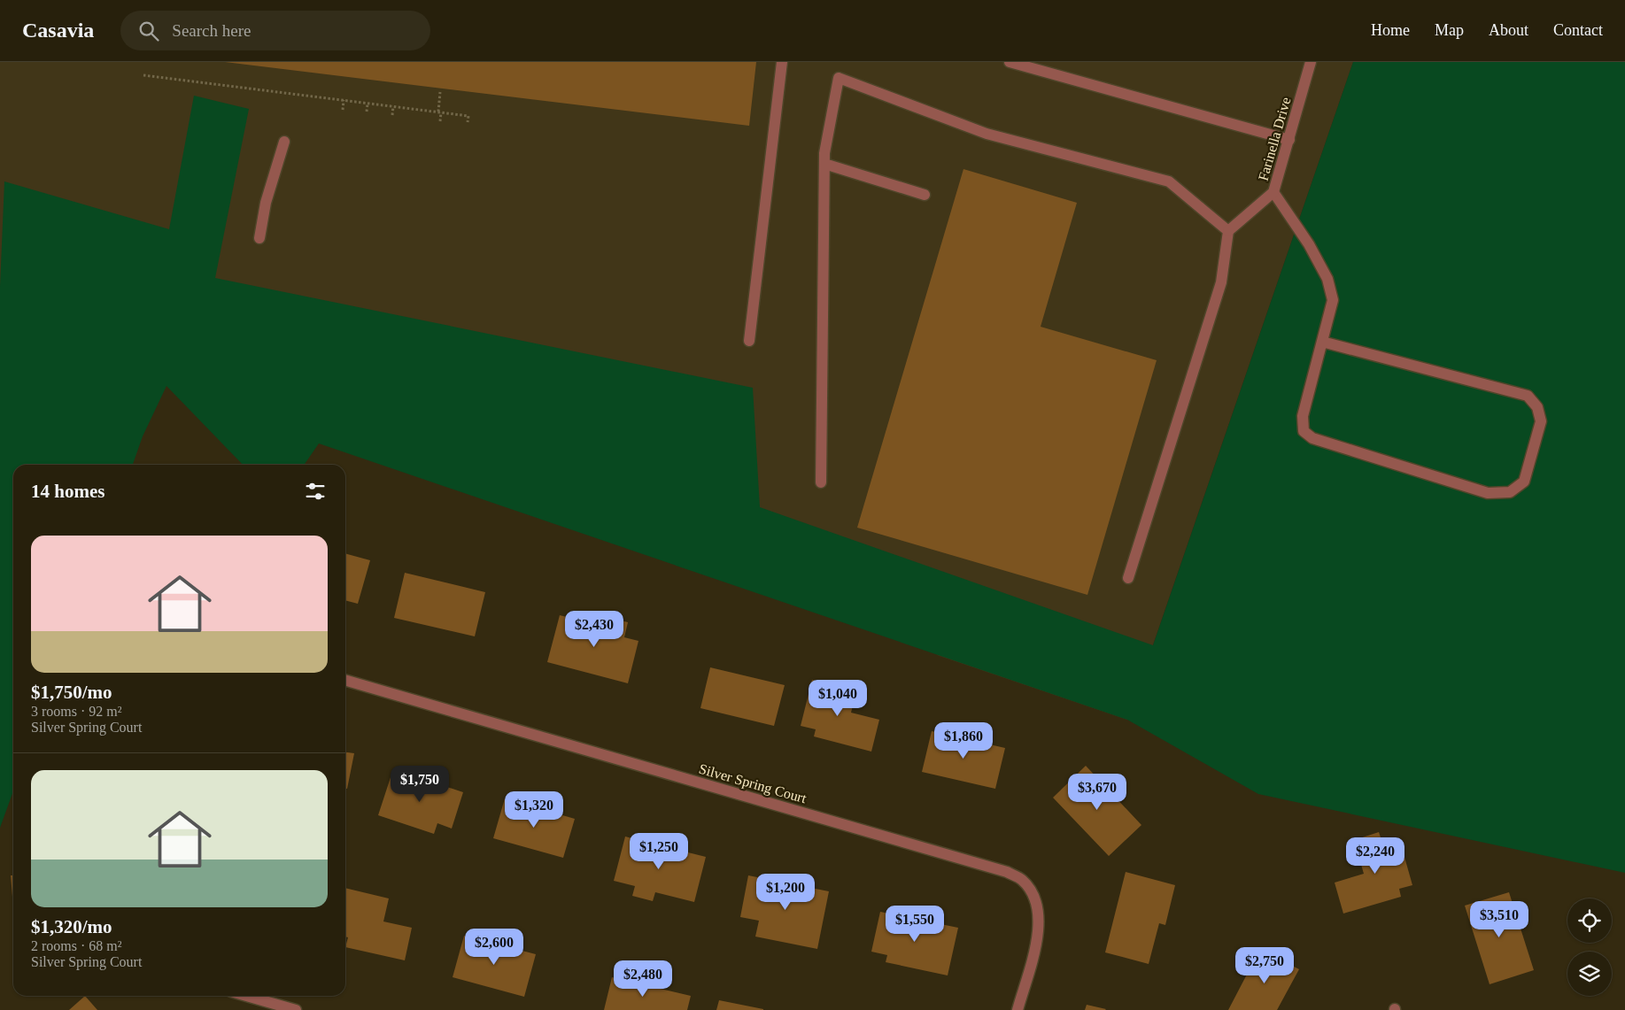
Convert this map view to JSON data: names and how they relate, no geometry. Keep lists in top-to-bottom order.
{
  "streets": {
    "street": ["Farinella Drive", "Silver Spring Court"]
  },
  "page": {
    "header": "Casavia",
    "search": "Search here",
    "nav": [
      "Home",
      "Map",
      "About",
      "Contact"
    ],
    "heading": "14 homes",
    "list": [
      {
        "name": "$1,750/mo",
        "note": "3 rooms · 92 m² · Silver Spring Court"
      },
      {
        "name": "$1,320/mo",
        "note": "2 rooms · 68 m² · Silver Spring Court"
      }
    ],
    "price": [
      "$2,430",
      "$1,040",
      "$1,860",
      "$1,750",
      "$3,670",
      "$1,320",
      "$1,250",
      "$2,240",
      "$1,200",
      "$3,510",
      "$1,550",
      "$2,600",
      "$2,750",
      "$2,480"
    ]
  }
}
